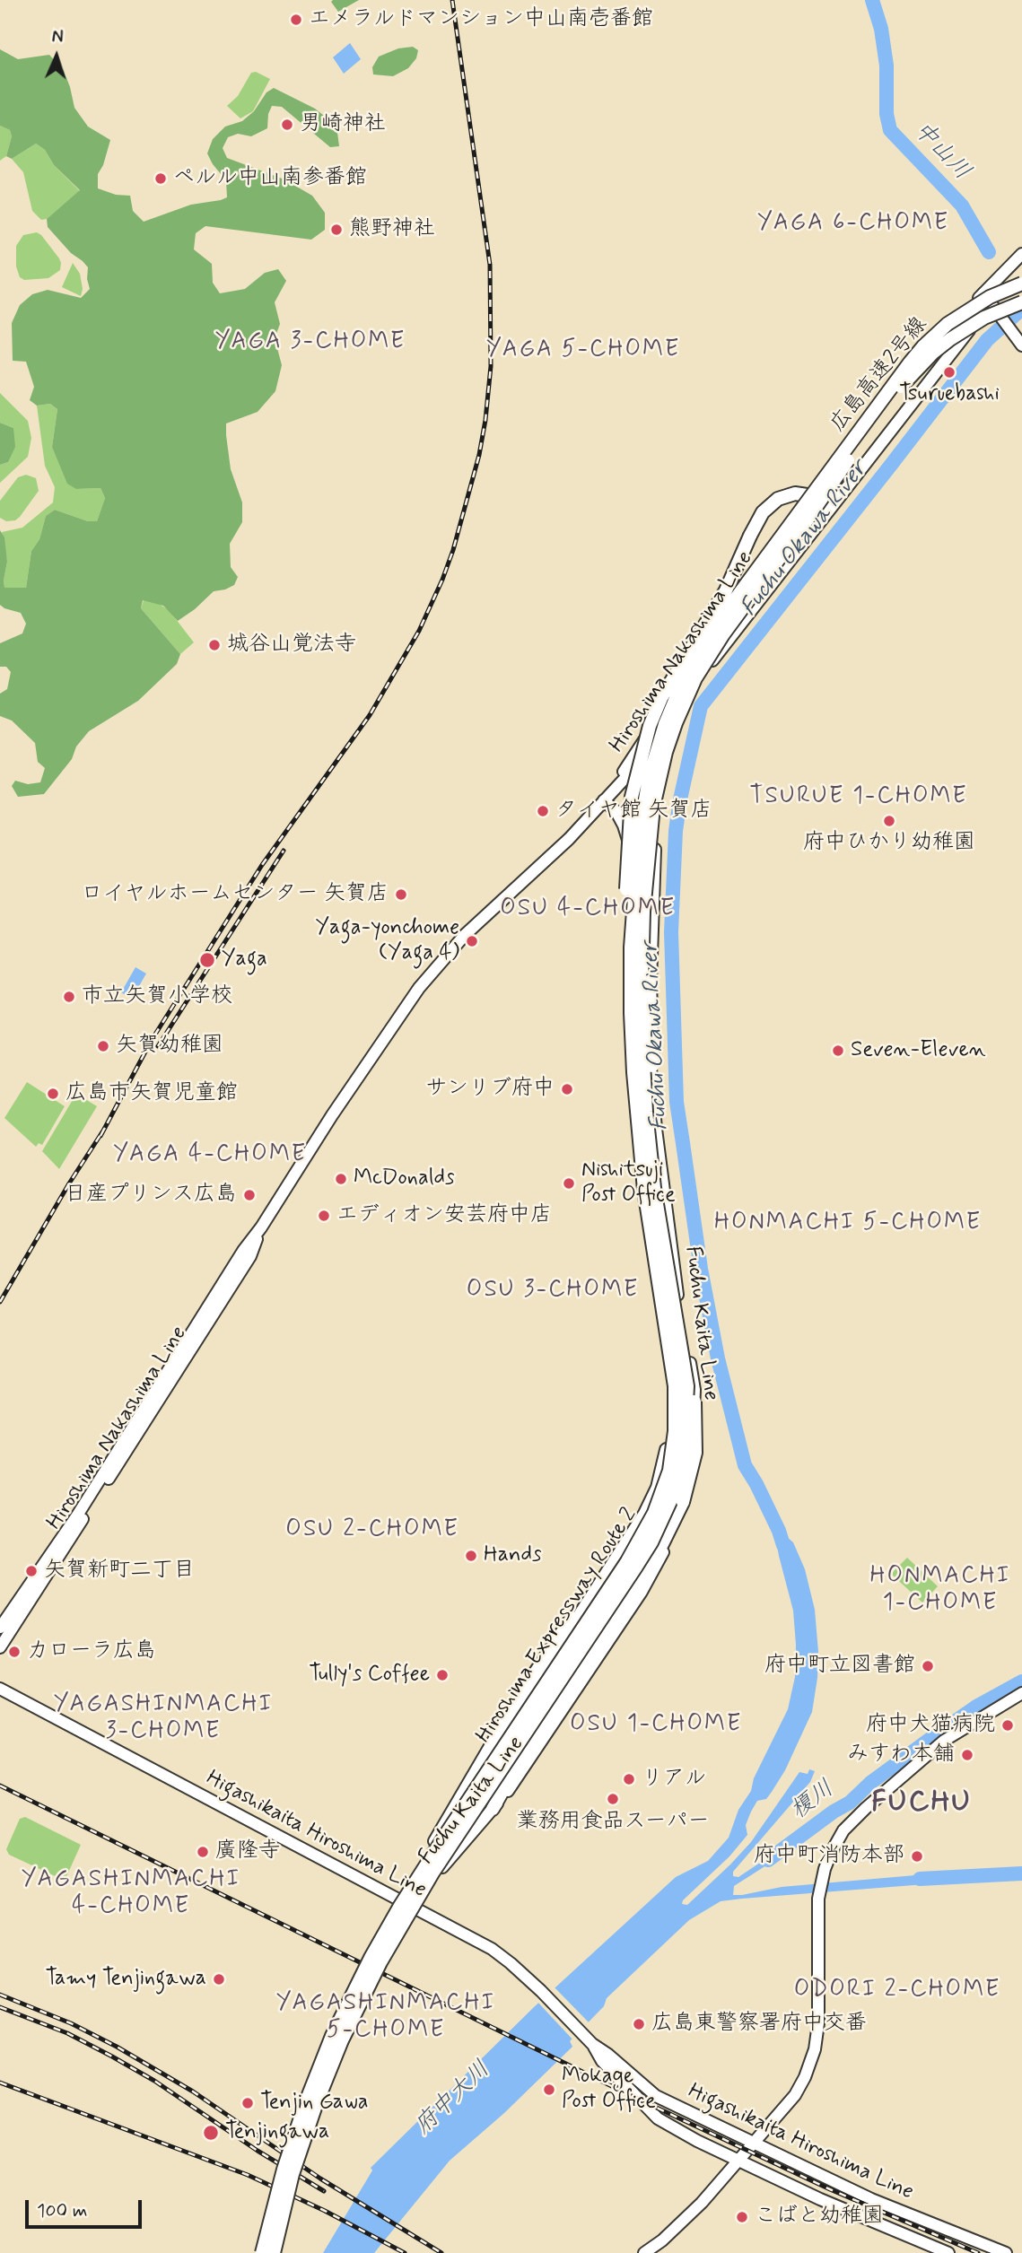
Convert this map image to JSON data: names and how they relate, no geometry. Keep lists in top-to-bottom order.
{
  "streets": {
    "highway": ["広島高速2号線", "Hiroshima Expressway Route 2"],
    "main road": ["Hiroshima Nakashima Line", "Fuchu Kaita Line", "Higashikaita Hiroshima Line"]
  },
  "crossings": [
    ["広島高速2号線", "Hiroshima Expressway Route 2"],
    ["Hiroshima Nakashima Line", "Fuchu Kaita Line"],
    ["Fuchu Kaita Line", "Higashikaita Hiroshima Line"]
  ],
  "districts": [
    "YAGA 6-CHOME",
    "YAGA 3-CHOME",
    "YAGA 5-CHOME",
    "TSURUE 1-CHOME",
    "OSU 4-CHOME",
    "YAGA 4-CHOME",
    "HONMACHI 5-CHOME",
    "OSU 3-CHOME",
    "OSU 2-CHOME",
    "HONMACHI 1-CHOME",
    "YAGASHINMACHI 3-CHOME",
    "OSU 1-CHOME",
    "FUCHU",
    "YAGASHINMACHI 4-CHOME",
    "ODORI 2-CHOME",
    "YAGASHINMACHI 5-CHOME"
  ],
  "water": [
    "中山川",
    "Fuchu Okawa River",
    "榎川",
    "府中大川"
  ],
  "places": [
    "エメラルドマンション中山南壱番館",
    "男崎神社",
    "ペルル中山南参番館",
    "熊野神社",
    "Tsuruebashi",
    "城谷山覚法寺",
    "タイヤ館 矢賀店",
    "府中ひかり幼稚園",
    "ロイヤルホームセンター 矢賀店",
    "Yaga-yonchome (Yaga 4)",
    "Yaga",
    "市立矢賀小学校",
    "矢賀幼稚園",
    "Seven-Eleven",
    "サンリブ府中",
    "広島市矢賀児童館",
    "McDonalds",
    "Nishitsuji Post Office",
    "日産プリンス広島",
    "エディオン安芸府中店",
    "Hands",
    "矢賀新町二丁目",
    "カローラ広島",
    "府中町立図書館",
    "Tully's Coffee",
    "府中犬猫病院",
    "みすわ本舗",
    "リアル",
    "業務用食品スーパー",
    "廣隆寺",
    "府中町消防本部",
    "Tamy Tenjingawa",
    "広島東警察署府中交番",
    "Mokage Post Office",
    "Tenjin Gawa",
    "Tenjingawa",
    "こばと幼稚園"
  ],
  "scale_bar": "100 m",
  "north": "top"
}
